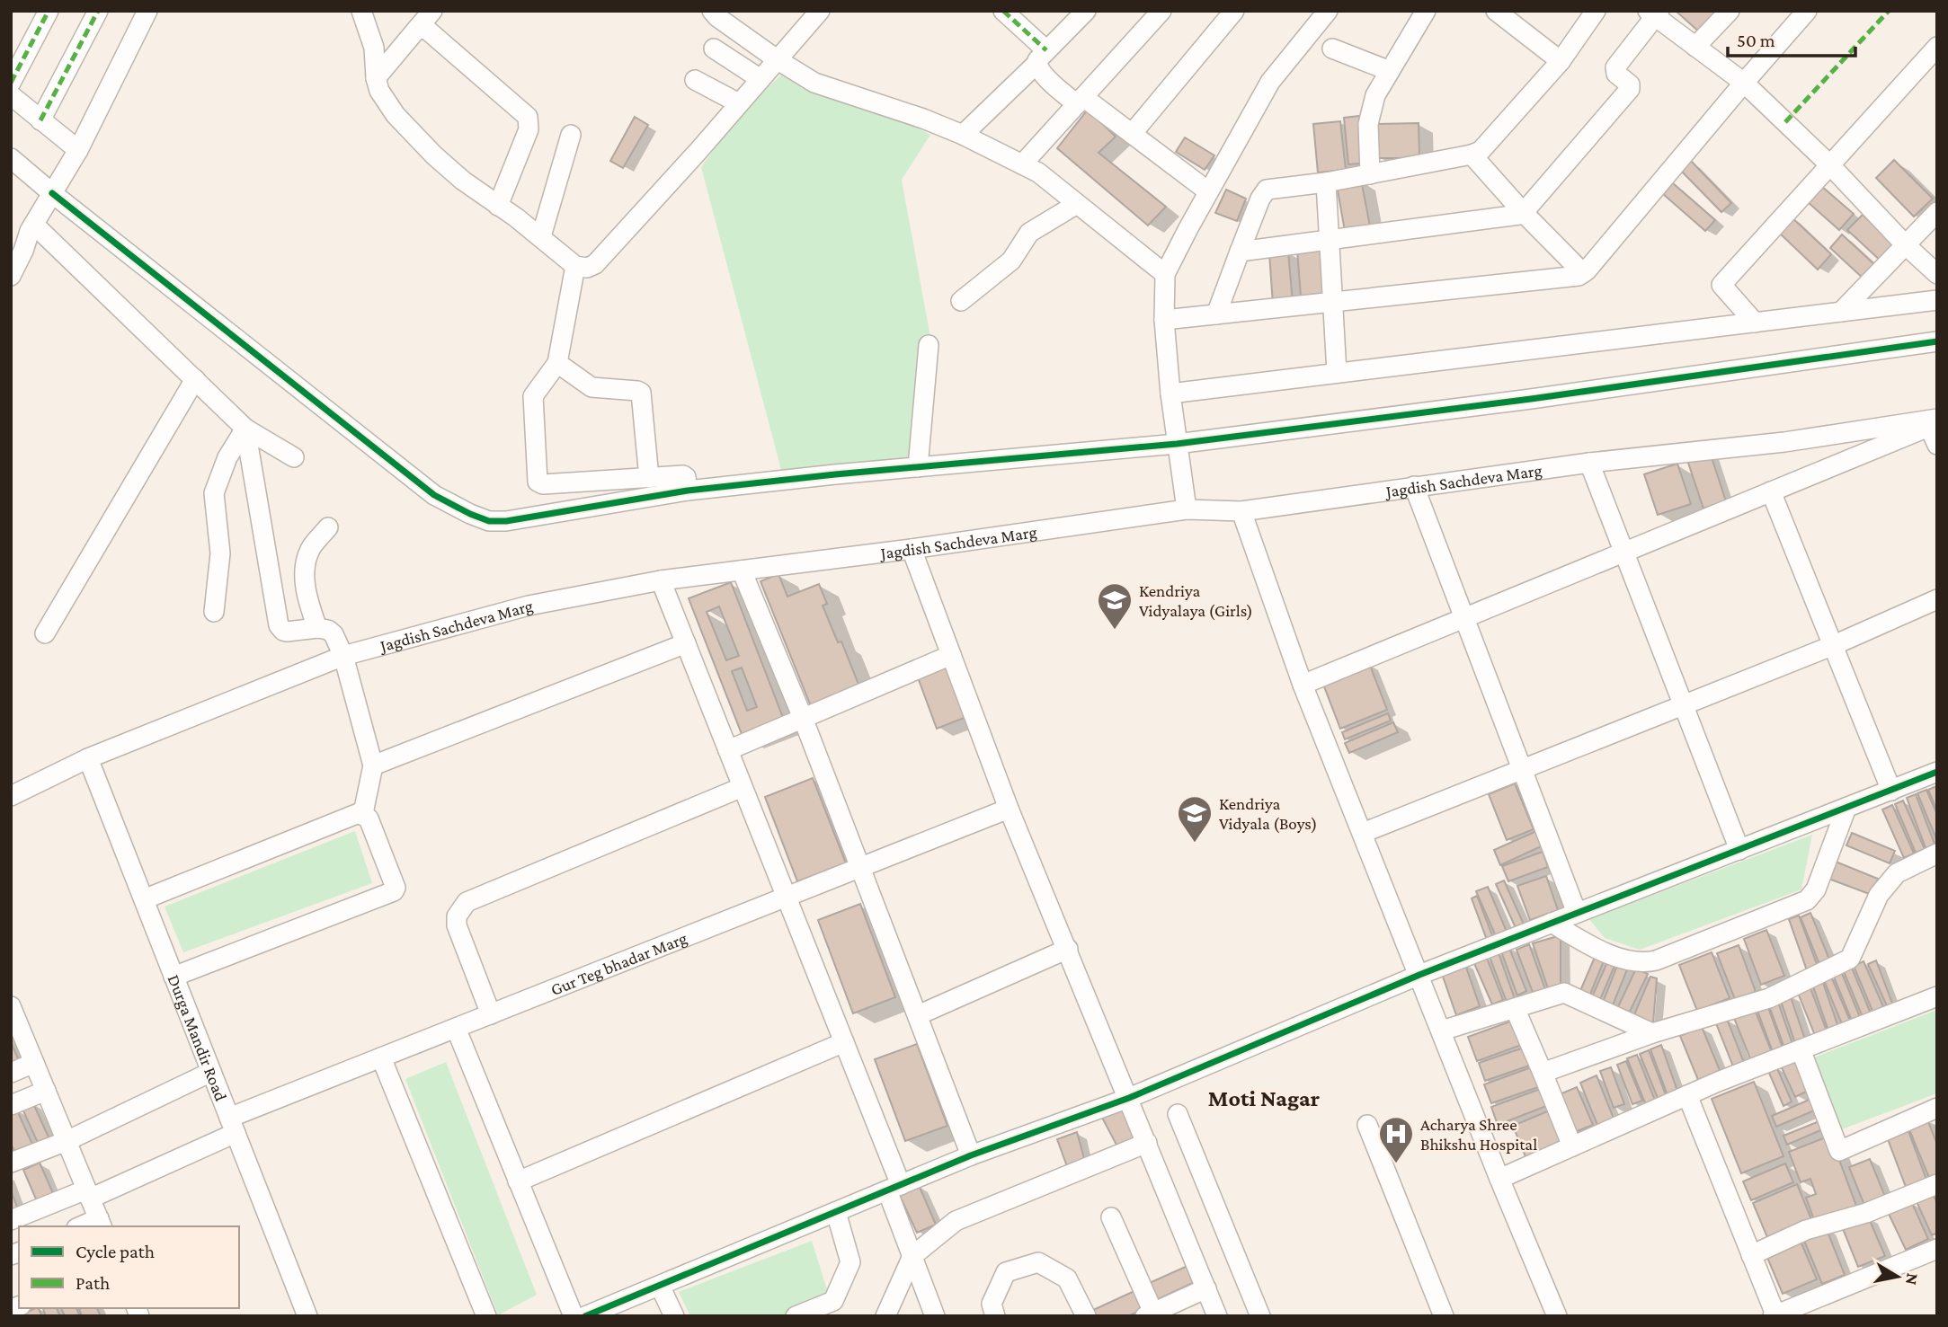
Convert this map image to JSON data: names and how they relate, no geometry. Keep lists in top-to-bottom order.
{
  "streets": {
    "street": ["Jagdish Sachdeva Marg", "Gur Teg bhadar Marg", "Durga Mandir Road"]
  },
  "crossings": [
    ["Jagdish Sachdeva Marg", "Durga Mandir Road"],
    ["Gur Teg bhadar Marg", "Durga Mandir Road"]
  ],
  "districts": ["Moti Nagar"],
  "places": {
    "school or university": ["Kendriya Vidyalaya (Girls)", "Kendriya Vidyala (Boys)"],
    "hospital": ["Acharya Shree Bhikshu Hospital"]
  },
  "legend": ["Cycle path", "Path"],
  "scale_bar": "50 m",
  "north": "right"
}
